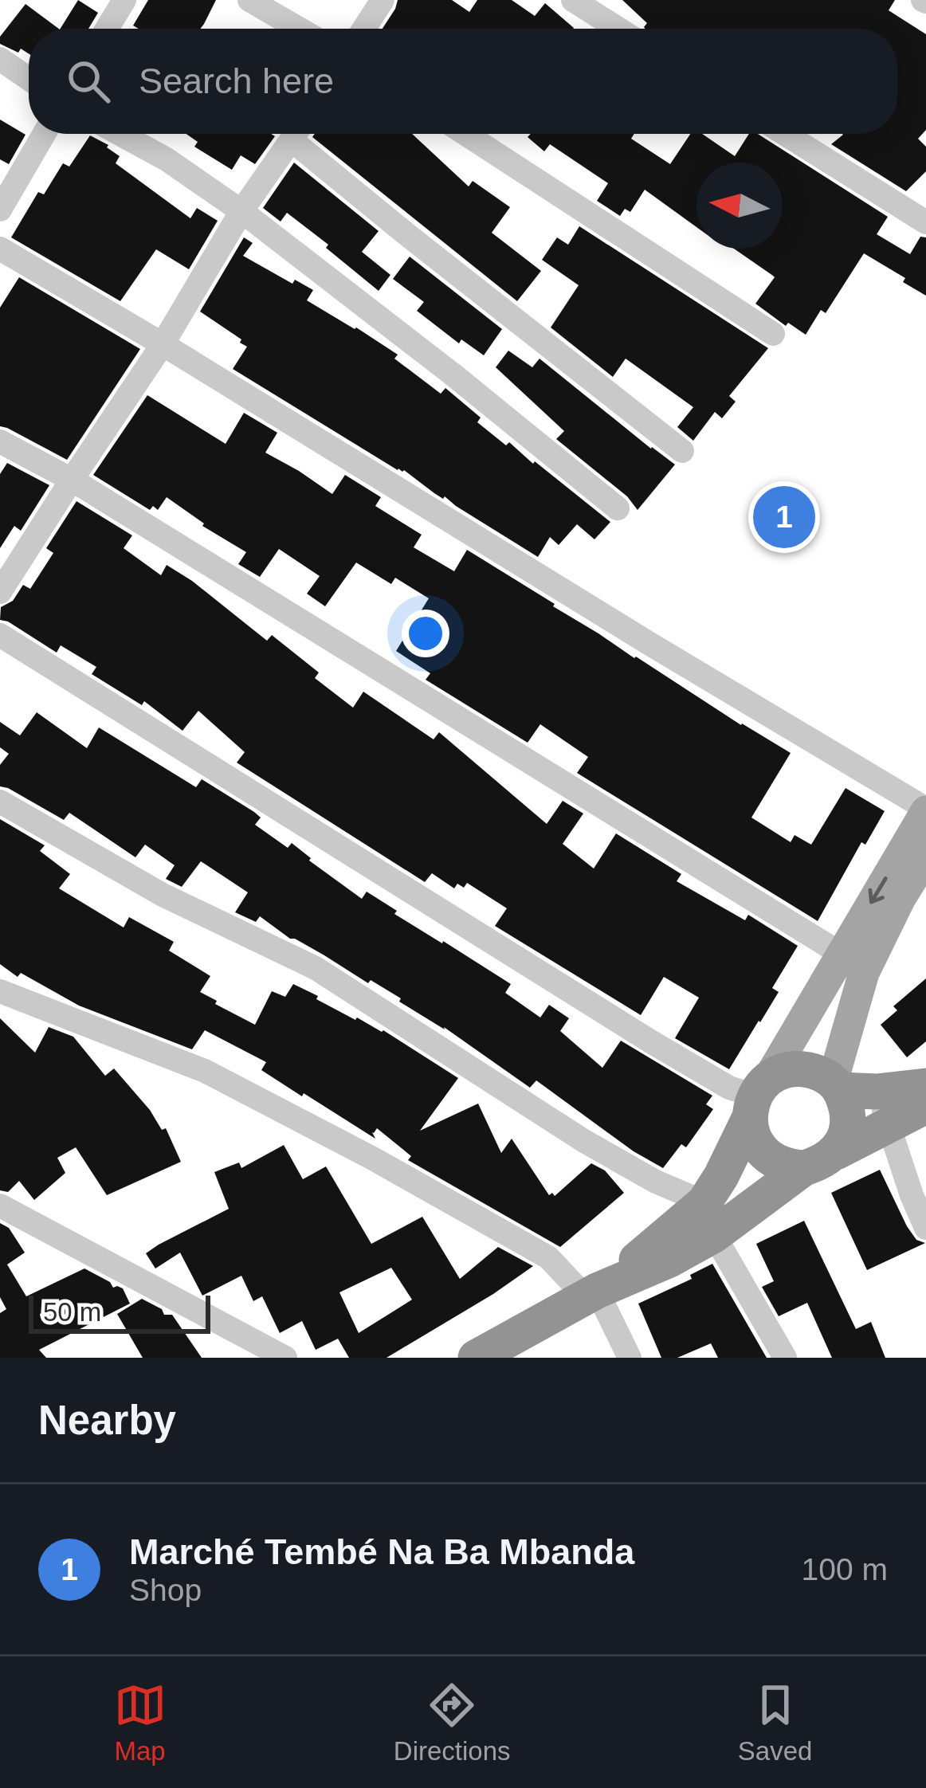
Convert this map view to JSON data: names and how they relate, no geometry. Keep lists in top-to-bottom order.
{
  "scale_bar": "50 m",
  "north": "left",
  "page": {
    "search": "Search here",
    "pins": "1",
    "scale": "50 m",
    "heading": "Nearby",
    "list": [
      {
        "mark": "1",
        "name": "Marché Tembé Na Ba Mbanda",
        "note": "Shop",
        "value": "100 m"
      }
    ],
    "nav": ["Map", "Directions", "Saved"]
  }
}
